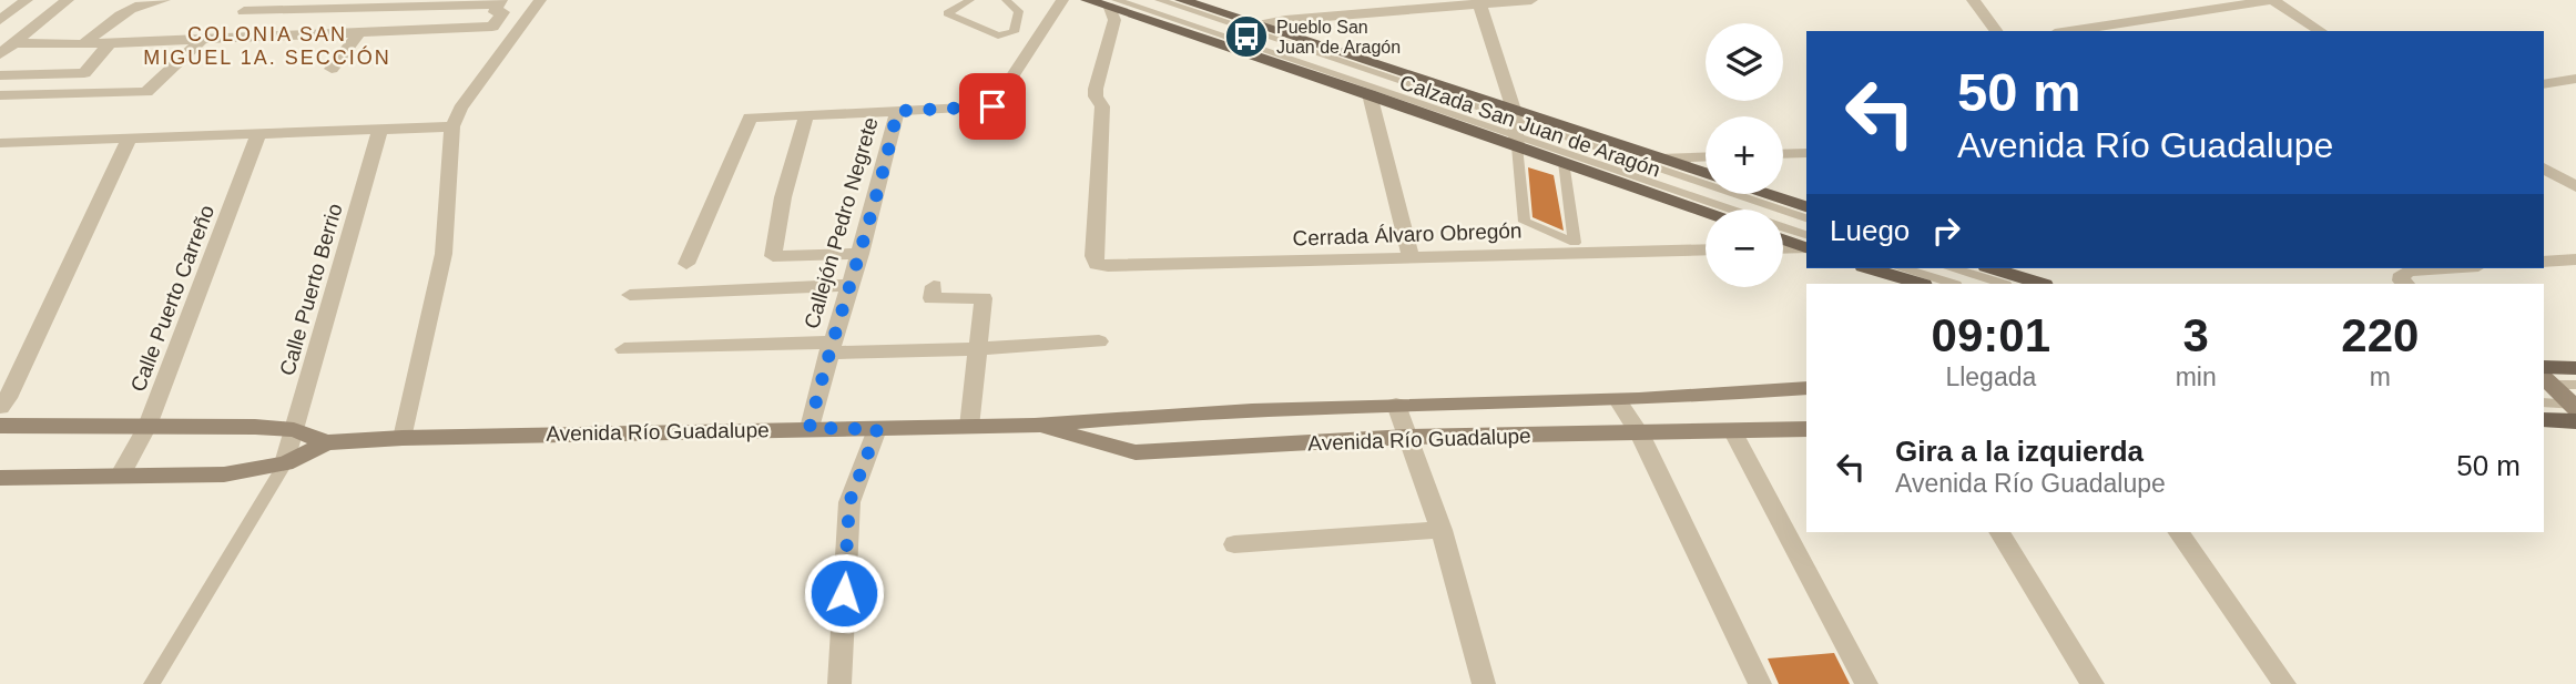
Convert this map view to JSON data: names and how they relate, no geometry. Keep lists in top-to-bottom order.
{
  "streets": {
    "main road": ["Calzada San Juan de Aragón"],
    "street": [
      "Callejón Pedro Negrete",
      "Cerrada Álvaro Obregón",
      "Calle Puerto Berrio",
      "Calle Puerto Carreño",
      "Avenida Río Guadalupe"
    ]
  },
  "crossings": [
    ["Calzada San Juan de Aragón", "Cerrada Álvaro Obregón"],
    ["Callejón Pedro Negrete", "Avenida Río Guadalupe"],
    ["Calle Puerto Berrio", "Avenida Río Guadalupe"],
    ["Calle Puerto Carreño", "Avenida Río Guadalupe"]
  ],
  "districts": ["COLONIA SAN MIGUEL 1A. SECCIÓN"],
  "places": {
    "bus stop": ["Pueblo San Juan de Aragón"]
  },
  "page": {
    "map_buttons": ["+", "−"],
    "turn": ["50 m", "Avenida Río Guadalupe"],
    "then": "Luego",
    "eta": [
      "09:01",
      "Llegada",
      "3",
      "min",
      "220",
      "m"
    ],
    "list": [
      {
        "name": "Gira a la izquierda",
        "note": "Avenida Río Guadalupe",
        "value": "50 m"
      }
    ]
  }
}
